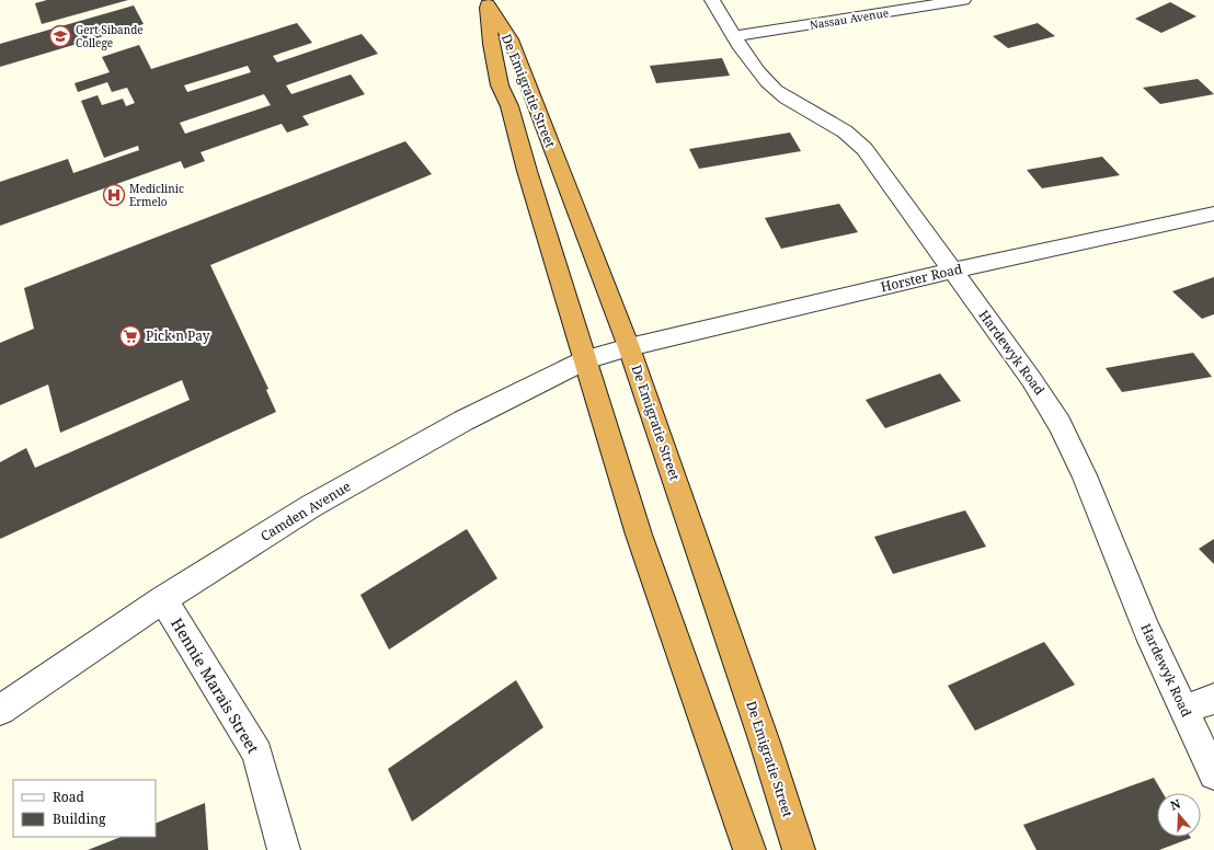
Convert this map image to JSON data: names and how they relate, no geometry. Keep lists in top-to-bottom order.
{
  "streets": {
    "highway": ["De Emigratie Street"],
    "street": [
      "Nassau Avenue",
      "Horster Road",
      "Hardewyk Road",
      "Camden Avenue",
      "Hennie Marais Street"
    ]
  },
  "crossings": [
    ["Nassau Avenue", "Hardewyk Road"],
    ["De Emigratie Street", "Horster Road"],
    ["De Emigratie Street", "Camden Avenue"],
    ["Horster Road", "Hardewyk Road"],
    ["Horster Road", "Camden Avenue"],
    ["Camden Avenue", "Hennie Marais Street"]
  ],
  "places": {
    "school or university": ["Gert Sibande College"],
    "hospital": ["Mediclinic Ermelo"],
    "supermarket": ["Pick n Pay"]
  },
  "legend": ["Road", "Building"],
  "north": "top"
}
